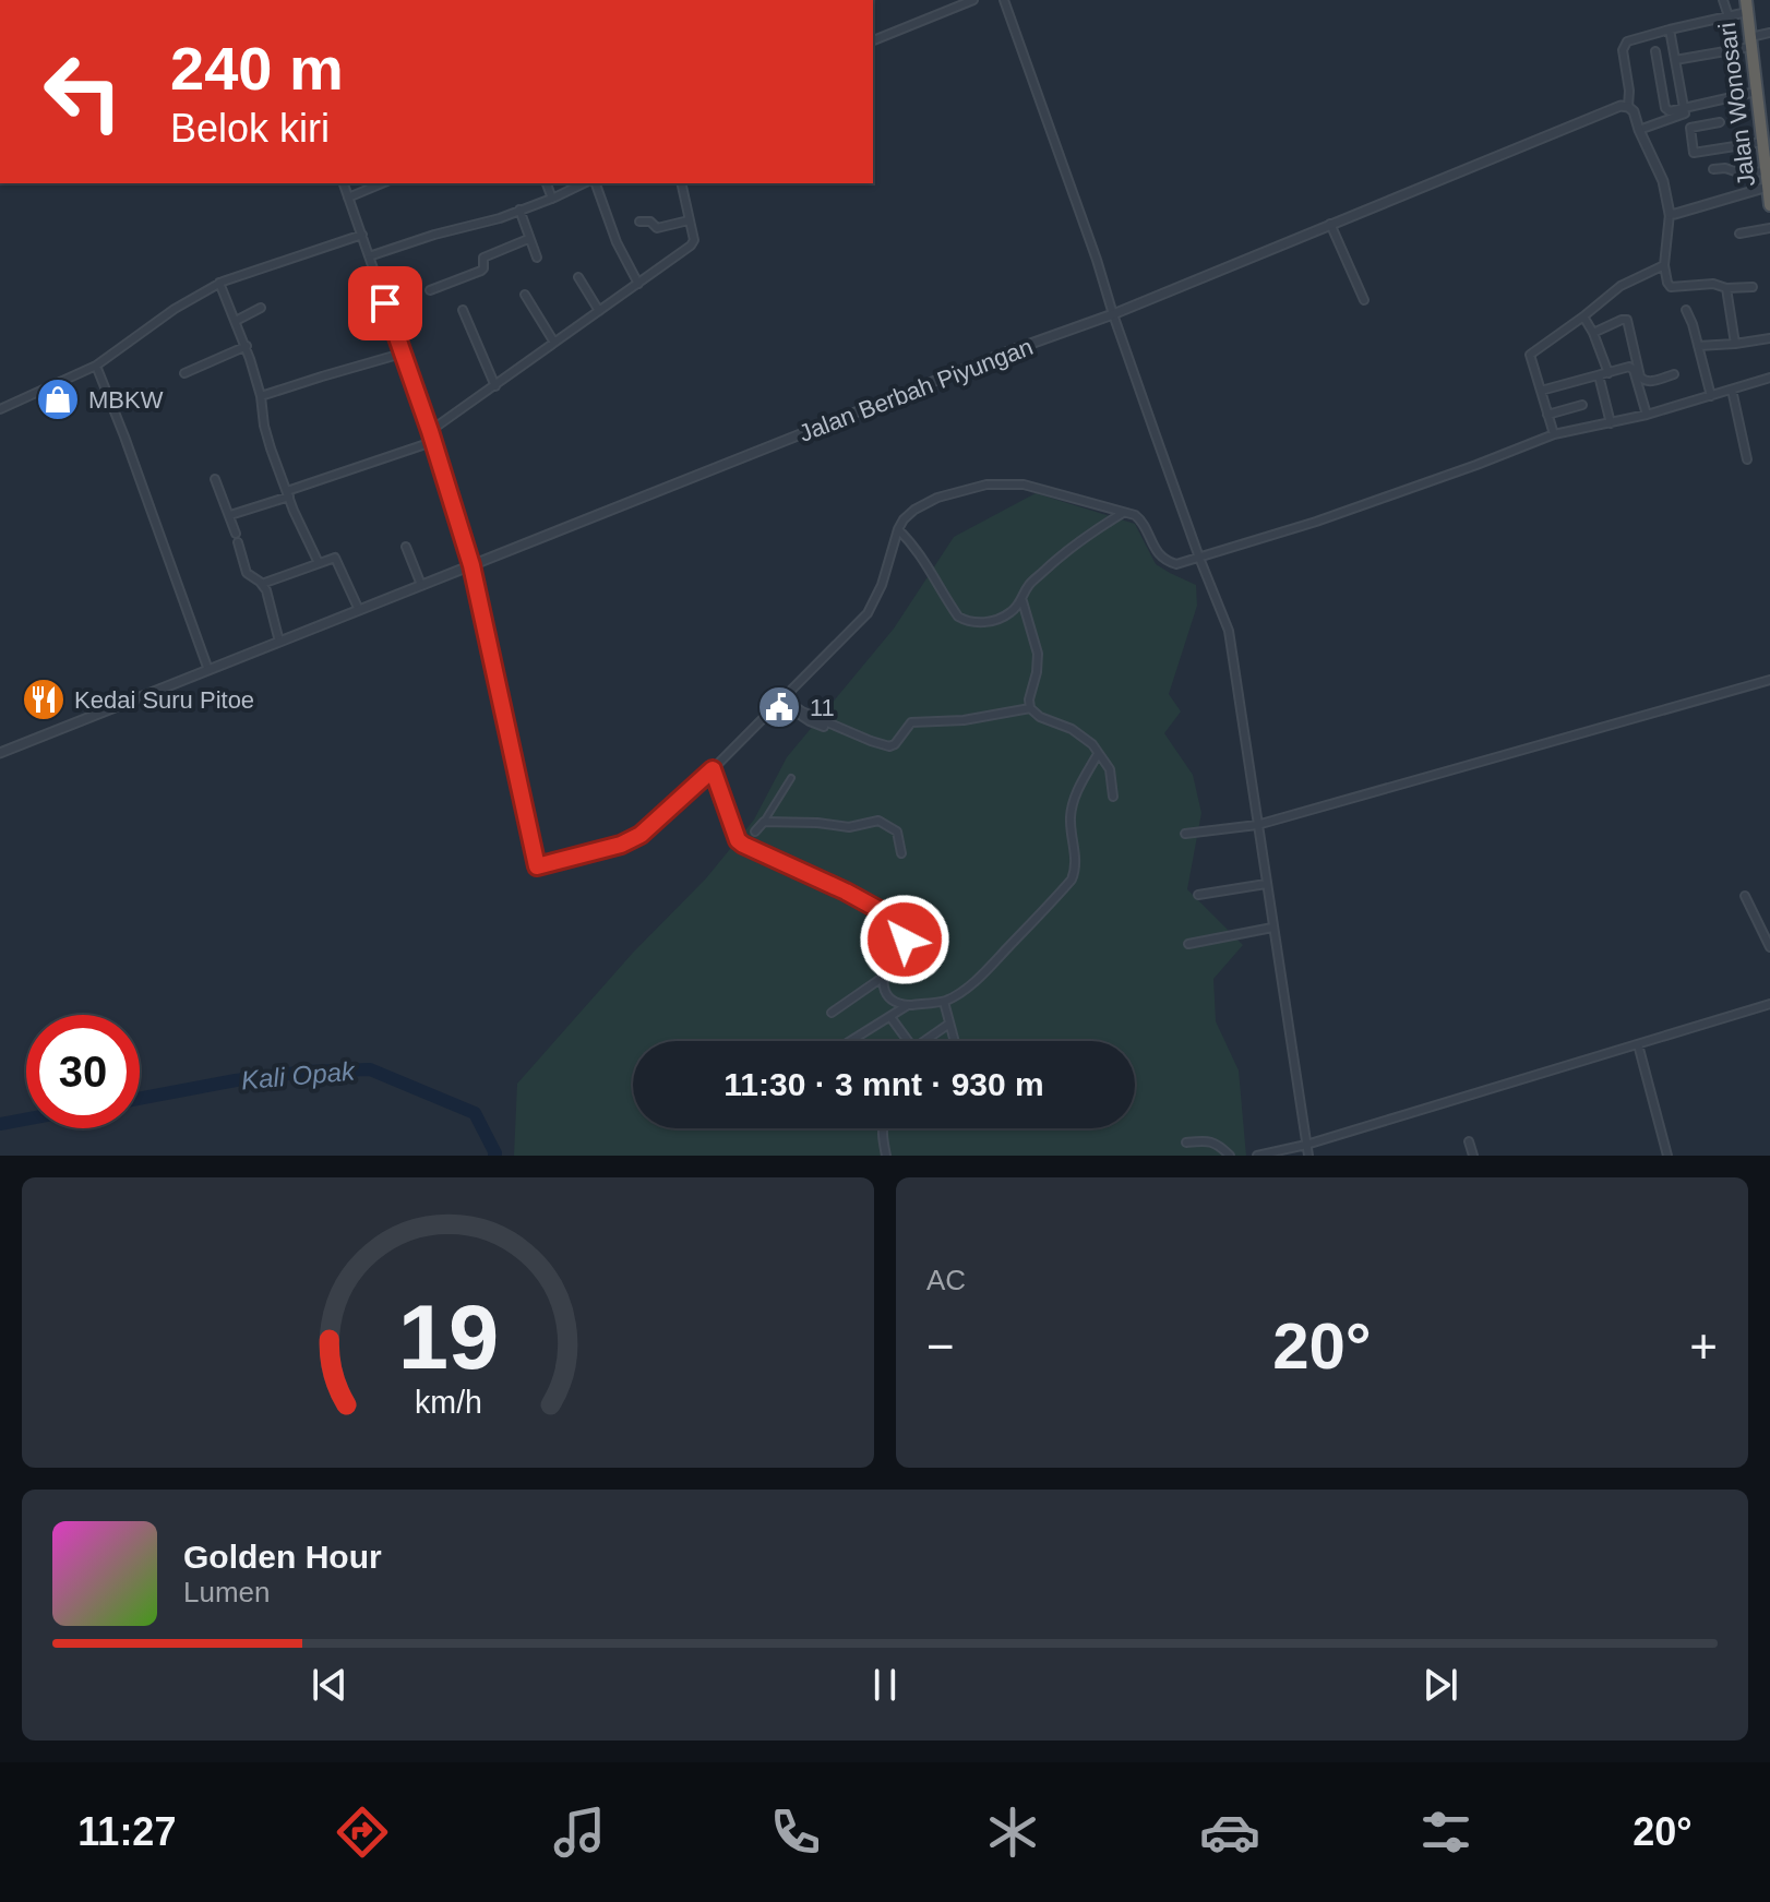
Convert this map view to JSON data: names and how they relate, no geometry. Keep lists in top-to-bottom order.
{
  "streets": {
    "highway": ["Jalan Wonosari"],
    "street": ["Jalan Berbah Piyungan"]
  },
  "water": ["Kali Opak"],
  "places": {
    "shop": ["MBKW"],
    "restaurant": ["Kedai Suru Pitoe"],
    "public building": ["11"]
  },
  "page": {
    "turn": ["240 m", "Belok kiri"],
    "limit": "30",
    "trip": "11:30 · 3 mnt · 930 m",
    "tile": "AC",
    "heat": ["−", "20°", "+"],
    "song": ["Golden Hour", "Lumen"],
    "tabs": ["11:27", "20°"],
    "gauge": ["19", "km/h"]
  }
}
